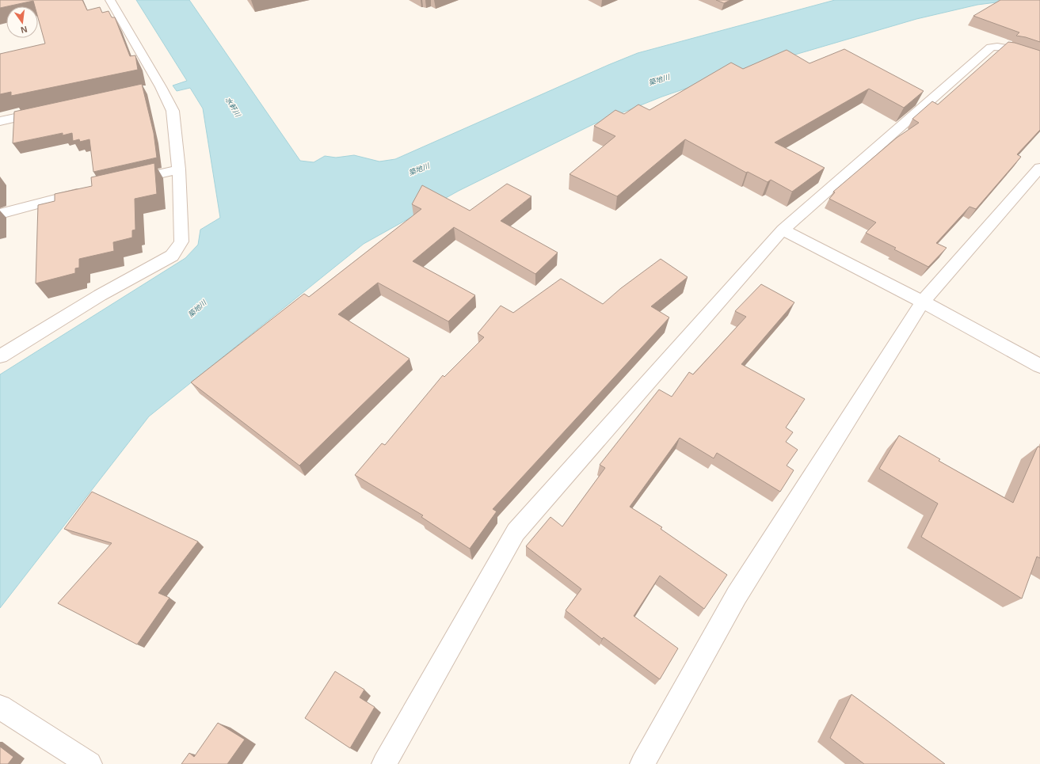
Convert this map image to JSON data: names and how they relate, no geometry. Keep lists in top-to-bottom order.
{
  "water": ["築地川", "水軒川"],
  "north": "bottom"
}
